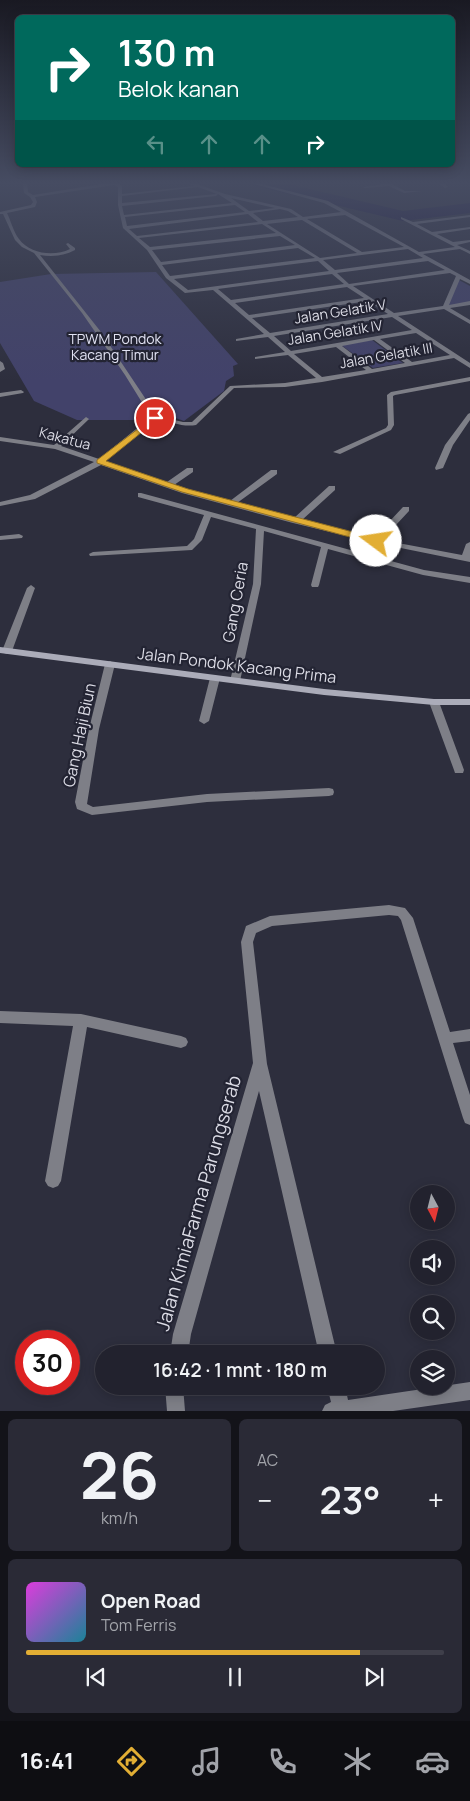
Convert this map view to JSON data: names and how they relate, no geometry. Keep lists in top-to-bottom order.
{
  "streets": {
    "street": [
      "Jalan Gelatik V",
      "Jalan Gelatik IV",
      "Jalan Gelatik III",
      "Kakatua",
      "Gang Ceria",
      "Jalan Pondok Kacang Prima",
      "Gang Haji Biun",
      "Jalan KimiaFarma Parungserab"
    ]
  },
  "crossings": [
    ["Gang Ceria", "Jalan Pondok Kacang Prima"],
    ["Jalan Pondok Kacang Prima", "Gang Haji Biun"]
  ],
  "parks": ["TPWM Pondok Kacang Timur"],
  "north": "bottom",
  "page": {
    "turn": ["130 m", "Belok kanan"],
    "limit": "30",
    "trip": "16:42 · 1 mnt · 180 m",
    "tile": [
      ["26", "km/h"],
      "AC"
    ],
    "heat": ["−", "23°", "+"],
    "song": ["Open Road", "Tom Ferris"],
    "tabs": "16:41"
  }
}
